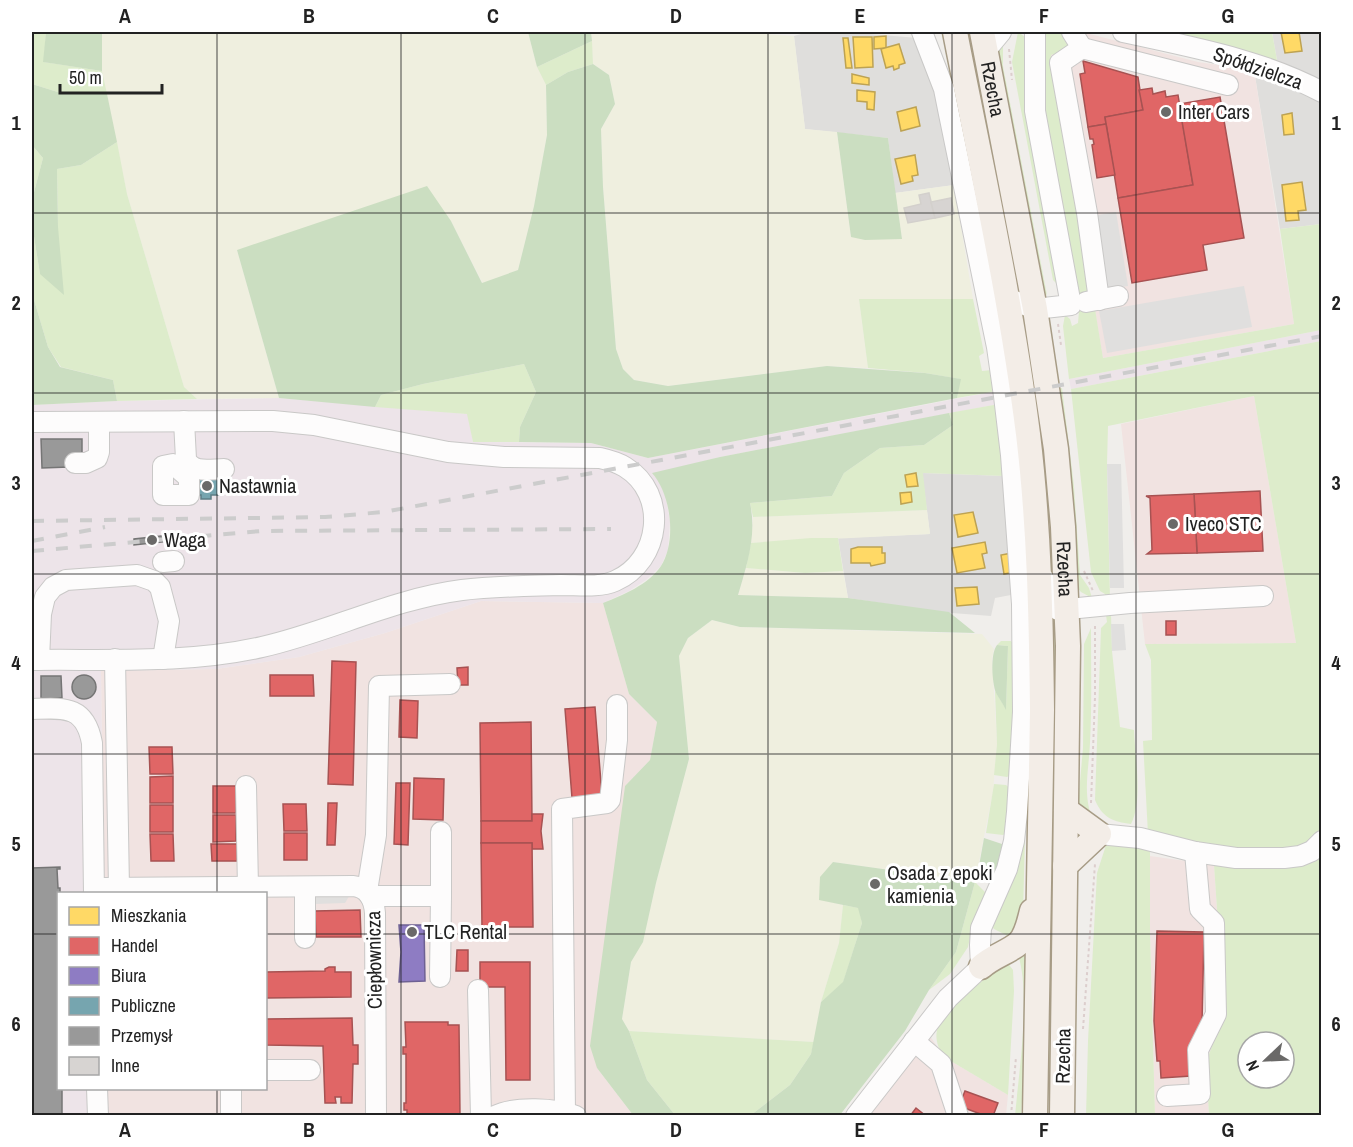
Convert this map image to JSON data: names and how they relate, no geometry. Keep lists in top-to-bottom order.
{
  "streets": {
    "main road": ["Rzecha"],
    "street": ["Spółdzielcza", "Ciepłownicza"]
  },
  "places": [
    "Inter Cars",
    "Nastawnia",
    "Iveco STC",
    "Waga",
    "Osada z epoki kamienia",
    "TLC Rental"
  ],
  "legend": [
    "Mieszkania",
    "Handel",
    "Biura",
    "Publiczne",
    "Przemysł",
    "Inne"
  ],
  "scale_bar": "50 m",
  "north": "bottom left",
  "grid": {
    "columns": [
      "A",
      "B",
      "C",
      "D",
      "E",
      "F",
      "G"
    ],
    "rows": [
      "1",
      "2",
      "3",
      "4",
      "5",
      "6"
    ]
  }
}
